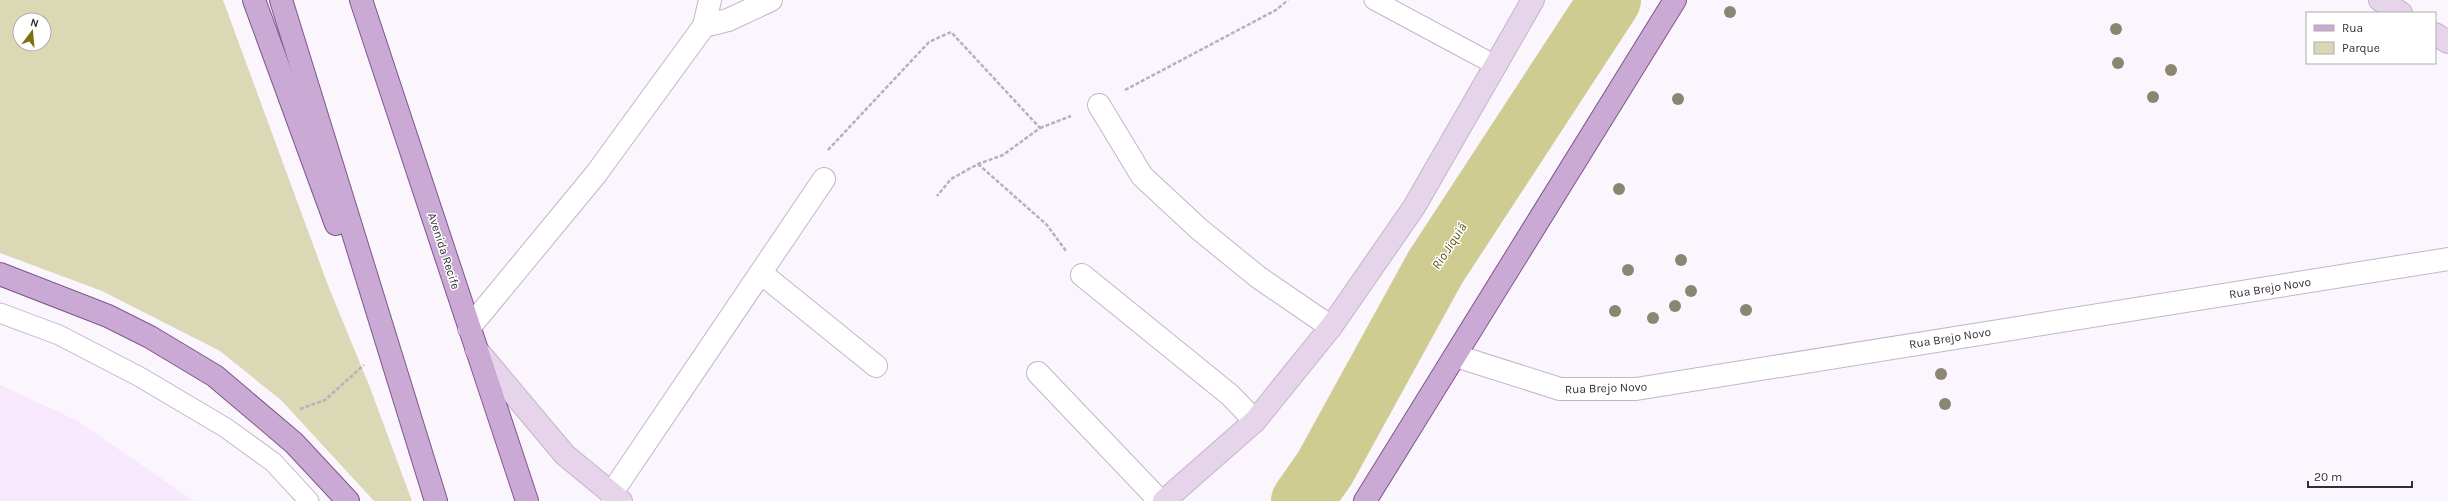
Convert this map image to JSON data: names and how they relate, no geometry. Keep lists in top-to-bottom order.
{
  "streets": {
    "main road": ["Avenida Recife"],
    "street": ["Rua Brejo Novo"]
  },
  "water": ["Rio Jiquiá"],
  "legend": ["Rua", "Parque"],
  "scale_bar": "20 m",
  "north": "top"
}
